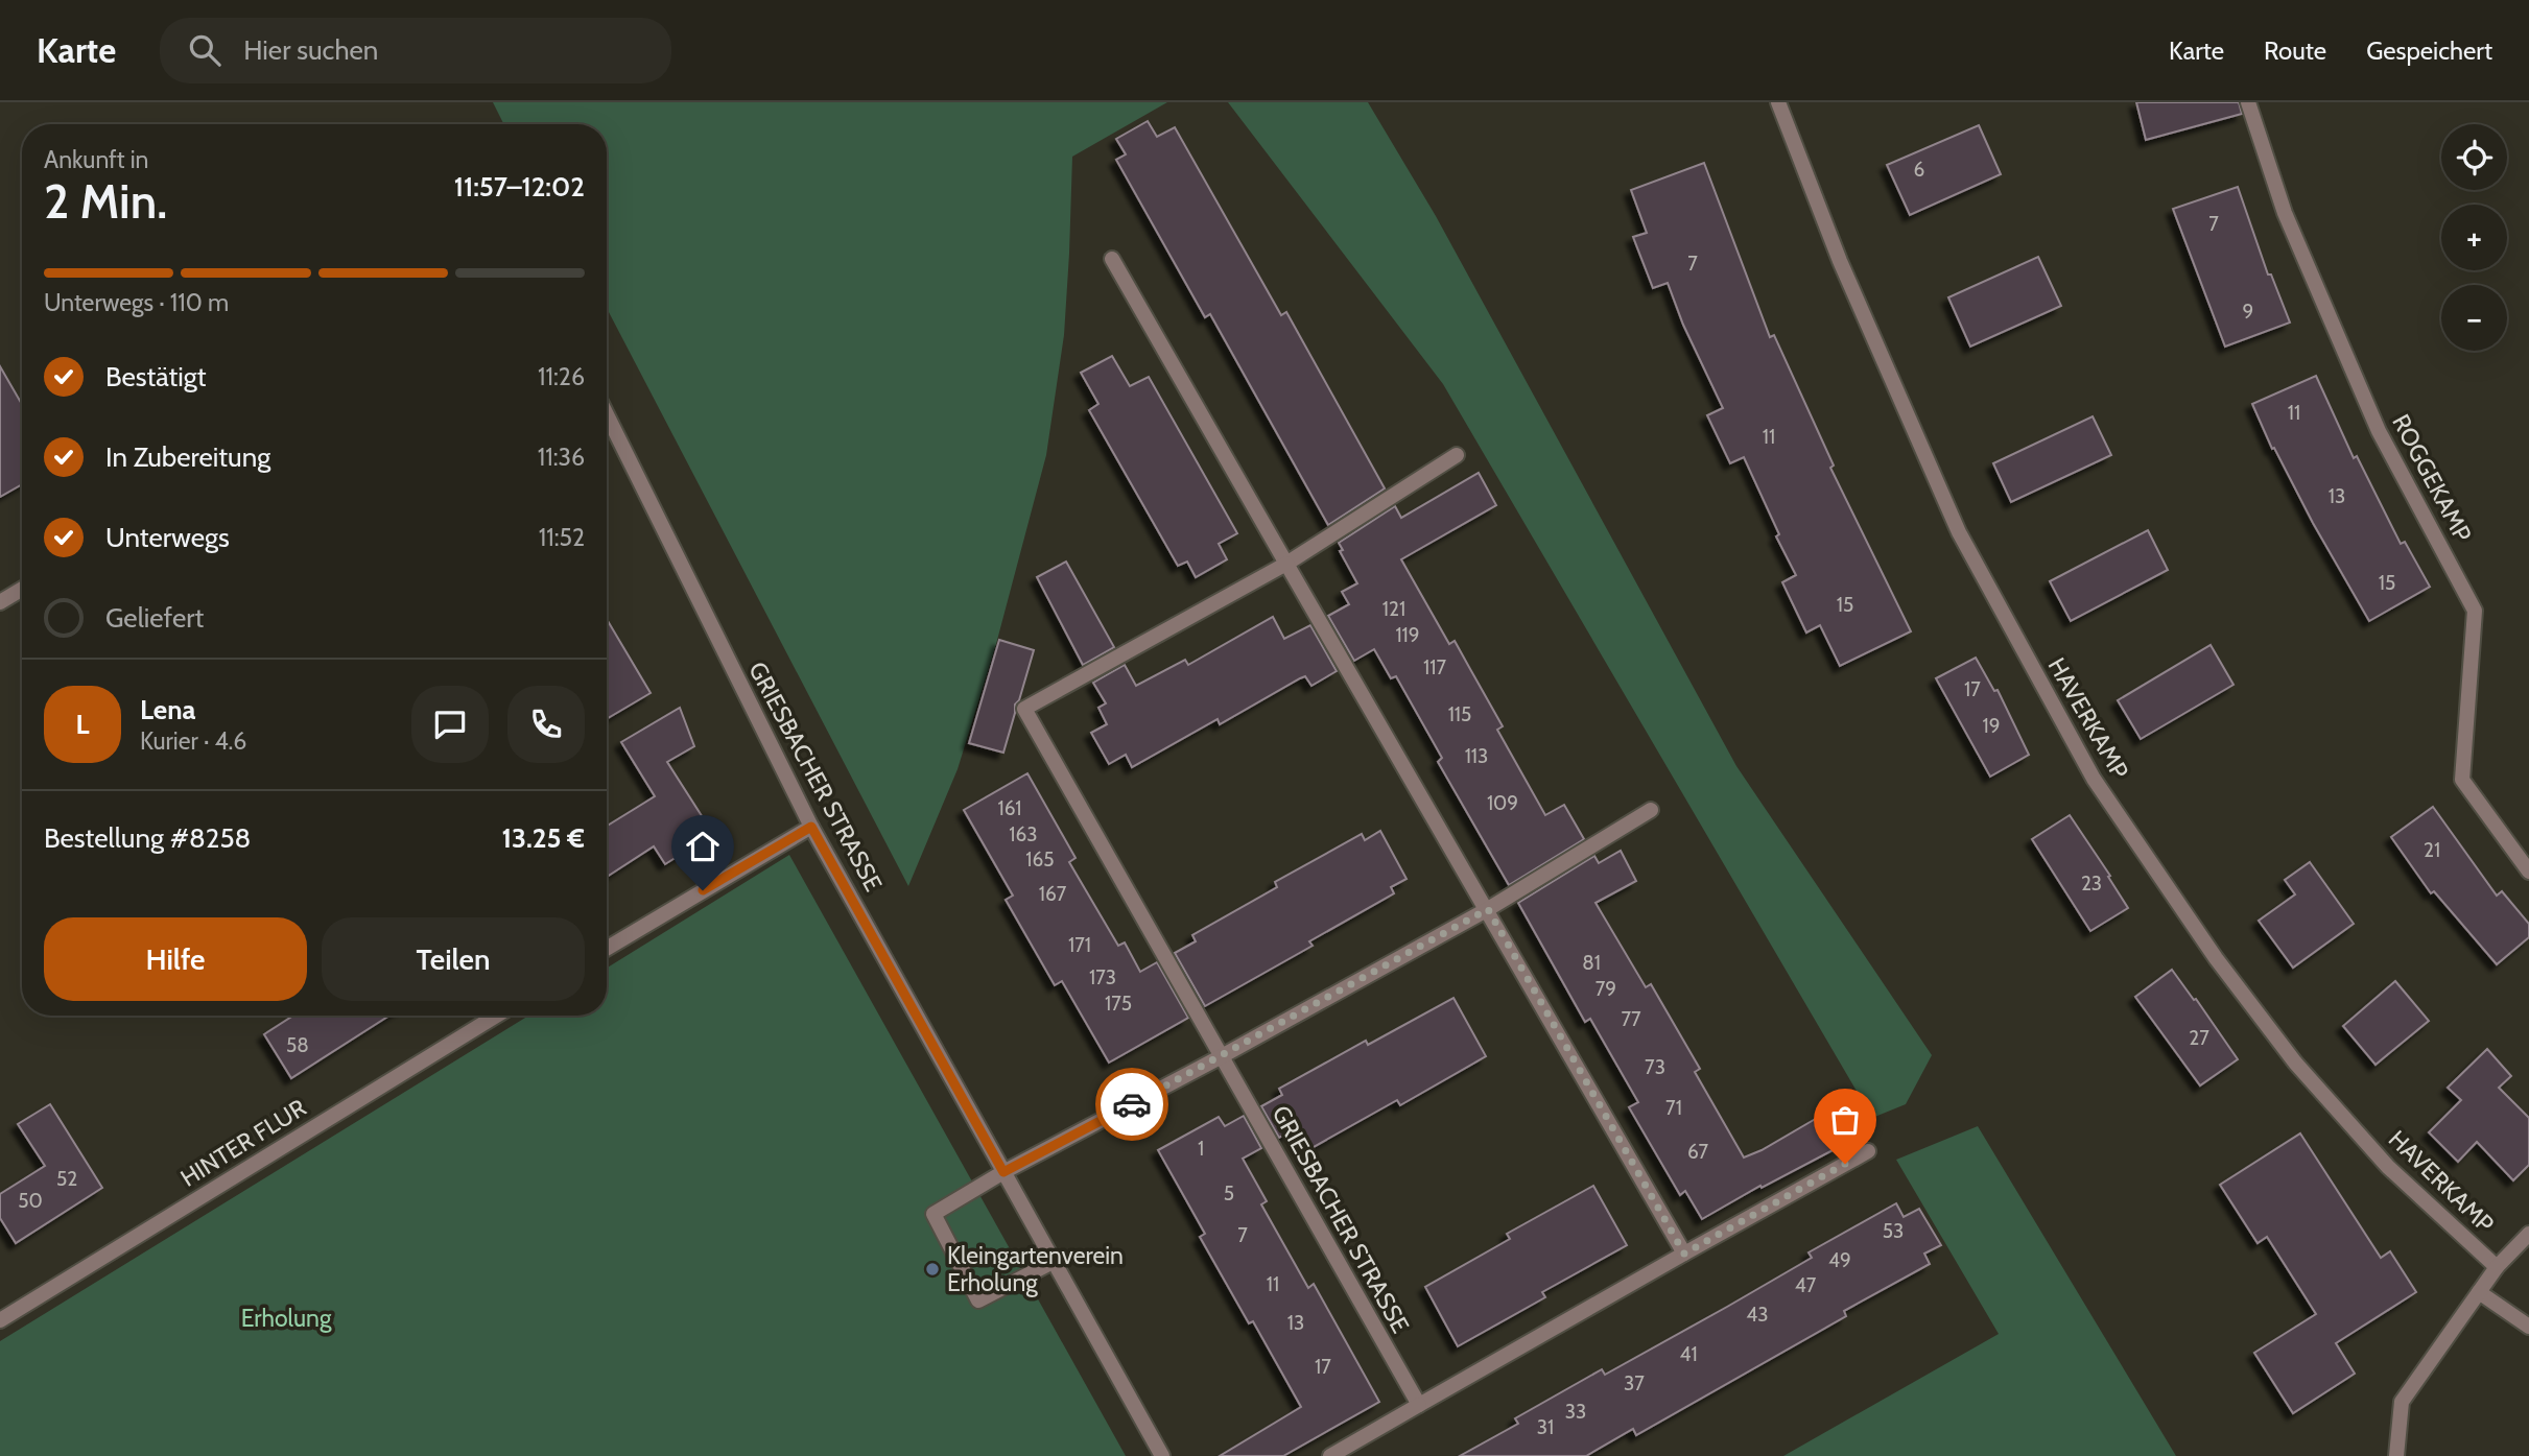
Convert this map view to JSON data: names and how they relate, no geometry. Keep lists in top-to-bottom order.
{
  "streets": {
    "street": [
      "ROGGEKAMP",
      "HAVERKAMP",
      "GRIESBACHER STRASSE",
      "HINTER FLUR"
    ]
  },
  "parks": ["Erholung"],
  "places": ["Kleingartenverein Erholung"],
  "house_numbers": [
    "6",
    "7",
    "7",
    "9",
    "11",
    "11",
    "13",
    "15",
    "15",
    "121",
    "119",
    "117",
    "17",
    "115",
    "19",
    "113",
    "109",
    "161",
    "163",
    "21",
    "165",
    "23",
    "167",
    "171",
    "81",
    "173",
    "79",
    "175",
    "77",
    "27",
    "58",
    "73",
    "71",
    "1",
    "67",
    "52",
    "5",
    "50",
    "53",
    "7",
    "49",
    "11",
    "47",
    "43",
    "13",
    "41",
    "17",
    "37",
    "33",
    "31"
  ],
  "page": {
    "header": "Karte",
    "search": "Hier suchen",
    "nav": ["Karte", "Route", "Gespeichert"],
    "map_buttons": ["+", "−"],
    "heading": ["2 Min.", "Ankunft in", "11:57–12:02"],
    "panel": [
      "Lena",
      "Kurier · 4.6",
      "Bestellung #8258",
      "13.25 €"
    ],
    "bar": "Unterwegs · 110 m",
    "list": [
      ["Bestätigt", "11:26"],
      ["In Zubereitung", "11:36"],
      ["Unterwegs", "11:52"],
      "Geliefert"
    ],
    "round": "L",
    "buttons": ["Hilfe", "Teilen"]
  }
}
